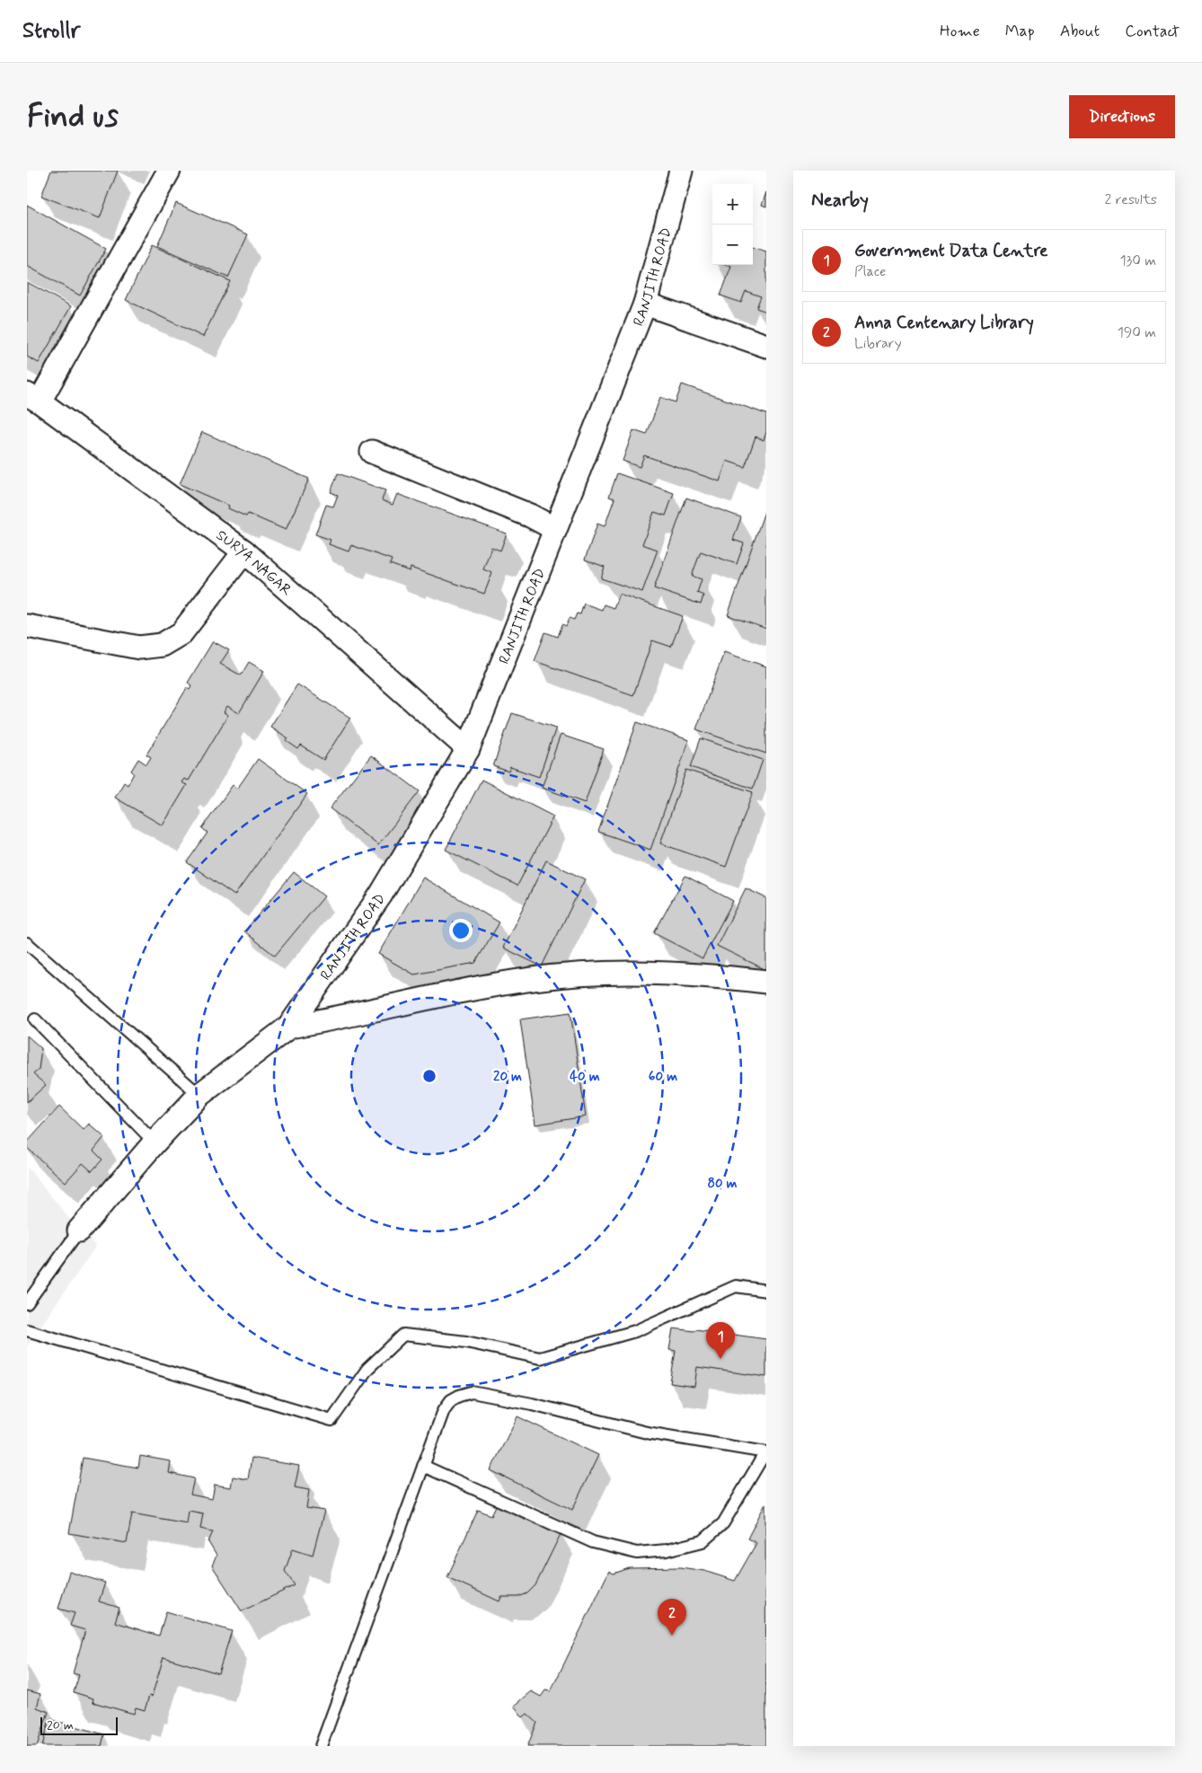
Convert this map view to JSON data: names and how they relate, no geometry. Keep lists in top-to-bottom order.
{
  "streets": {
    "street": ["RANJITH ROAD", "SURYA NAGAR"]
  },
  "crossings": [
    ["RANJITH ROAD", "SURYA NAGAR"]
  ],
  "scale_bar": "20 m",
  "page": {
    "header": "Strollr",
    "nav": [
      "Home",
      "Map",
      "About",
      "Contact"
    ],
    "buttons": "Directions",
    "title": "Find us",
    "heading": ["Nearby", "2 results"],
    "map_buttons": ["+", "−"],
    "list": [
      {
        "mark": "1",
        "name": "Government Data Centre",
        "note": "Place",
        "value": "130 m"
      },
      {
        "mark": "2",
        "name": "Anna Centenary Library",
        "note": "Library",
        "value": "190 m"
      }
    ],
    "pins": ["1", "2"],
    "scale": "20 m"
  },
  "rings": [
    "20 m",
    "40 m",
    "60 m",
    "80 m"
  ]
}
